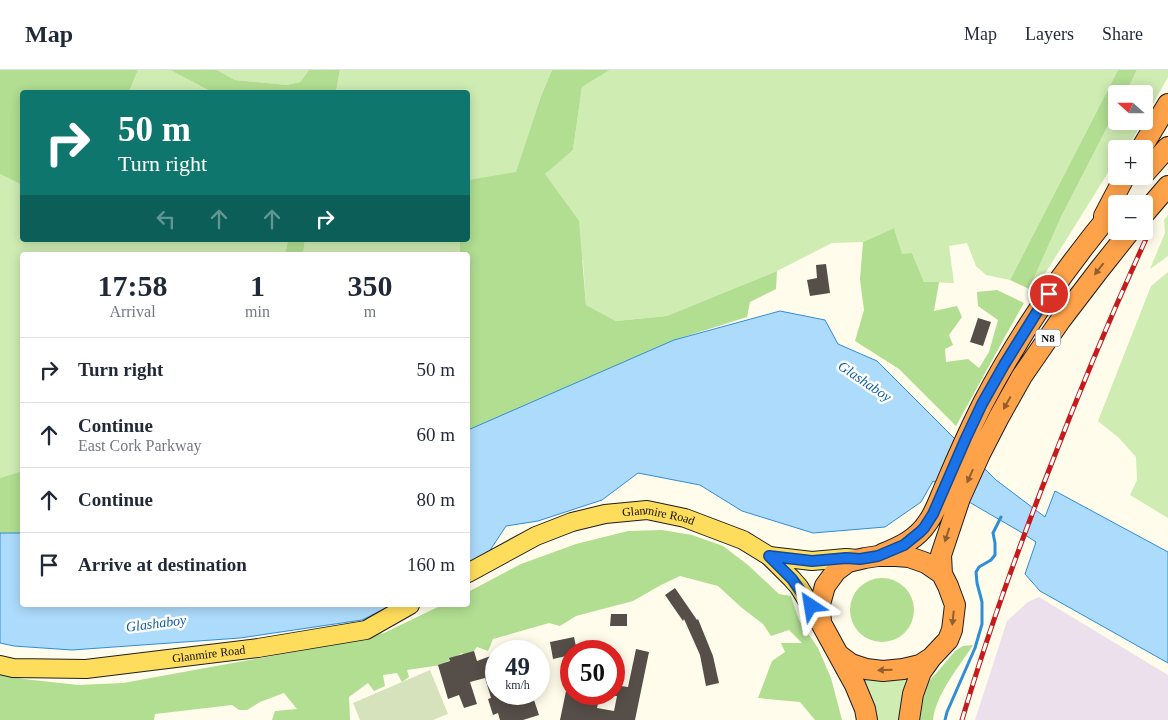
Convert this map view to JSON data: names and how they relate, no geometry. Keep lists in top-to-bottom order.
{
  "streets": {
    "highway": ["N8"],
    "main road": ["Glanmire Road"]
  },
  "crossings": [
    ["N8", "Glanmire Road"]
  ],
  "water": ["Glashaboy"],
  "north": "left",
  "page": {
    "header": "Map",
    "nav": ["Map", "Layers", "Share"],
    "map_buttons": ["+", "−"],
    "turn": ["50 m", "Turn right"],
    "eta": [
      "17:58",
      "Arrival",
      "1",
      "min",
      "350",
      "m"
    ],
    "list": [
      {
        "name": "Turn right",
        "value": "50 m"
      },
      {
        "name": "Continue",
        "note": "East Cork Parkway",
        "value": "60 m"
      },
      {
        "name": "Continue",
        "value": "80 m"
      },
      {
        "name": "Arrive at destination",
        "value": "160 m"
      }
    ],
    "speed": "49 km/h",
    "limit": "50"
  }
}
